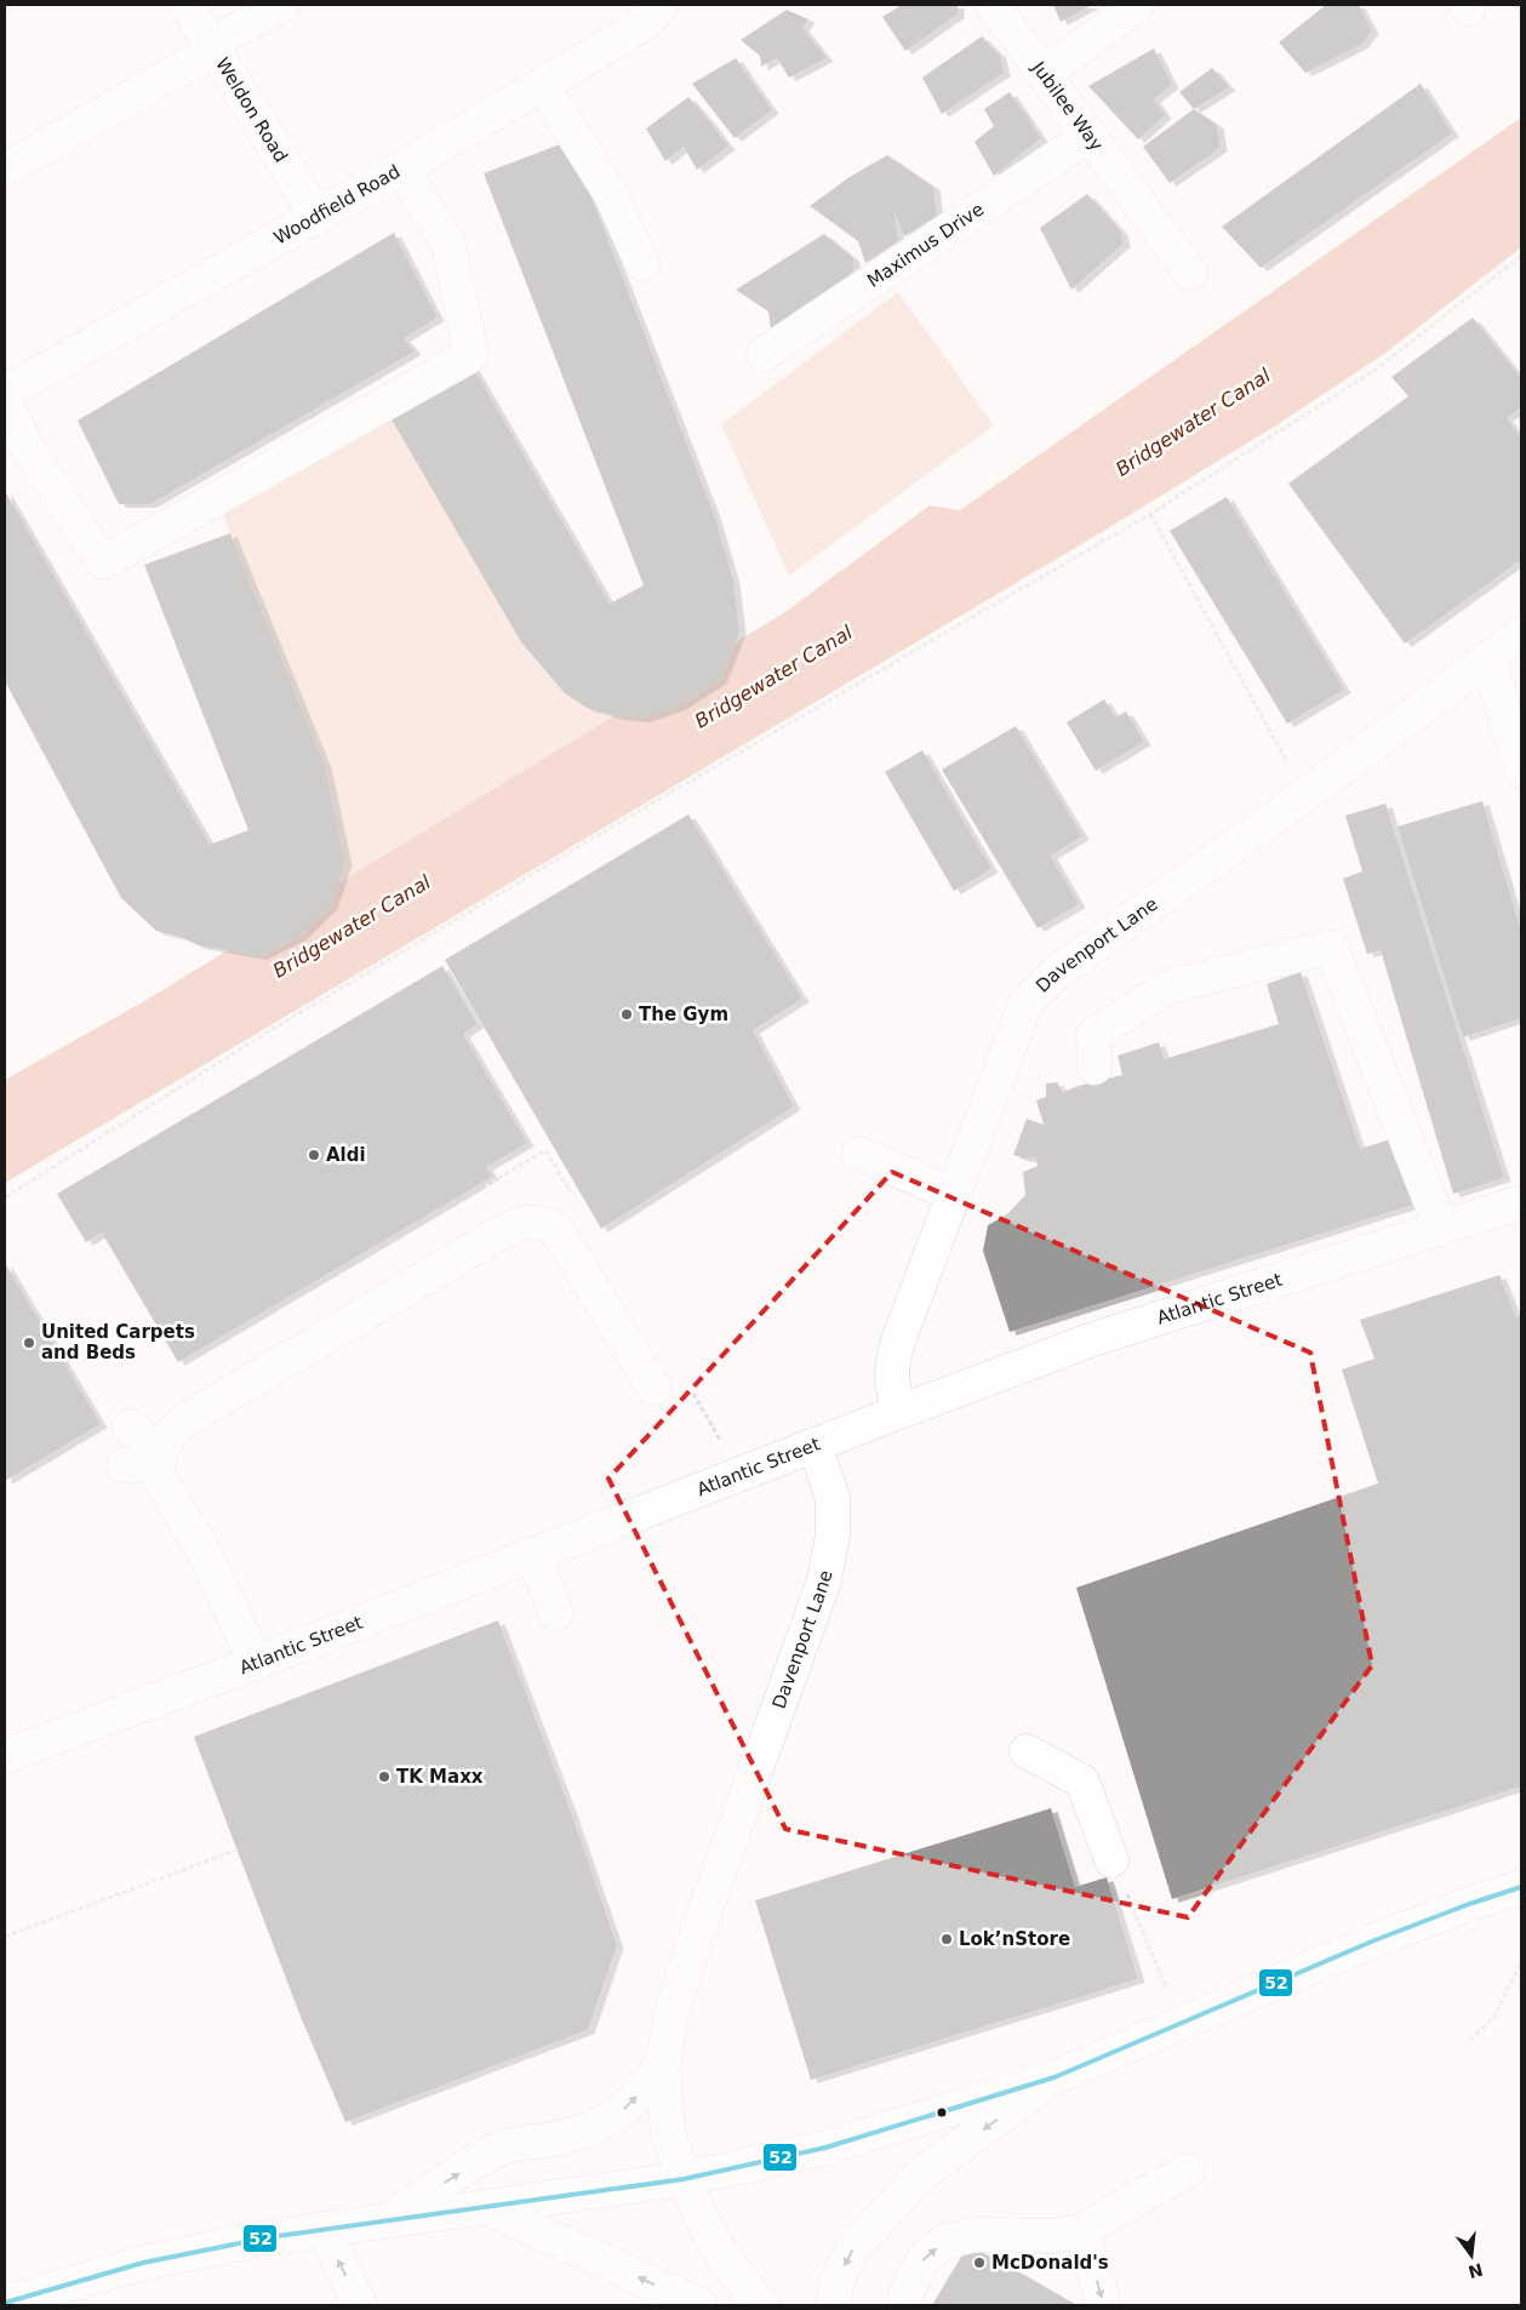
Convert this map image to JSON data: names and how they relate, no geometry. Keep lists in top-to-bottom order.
{
  "streets": {
    "street": [
      "Jubilee Way",
      "Weldon Road",
      "Woodfield Road",
      "Maximus Drive",
      "Davenport Lane",
      "Atlantic Street"
    ]
  },
  "crossings": [
    ["Jubilee Way", "Maximus Drive"],
    ["Weldon Road", "Woodfield Road"],
    ["Davenport Lane", "Atlantic Street"]
  ],
  "water": ["Bridgewater Canal"],
  "places": [
    "The Gym",
    "Aldi",
    "United Carpets and Beds",
    "TK Maxx",
    "Lok’nStore",
    "McDonald's"
  ],
  "lines": ["transit line 52"],
  "north": "bottom"
}
